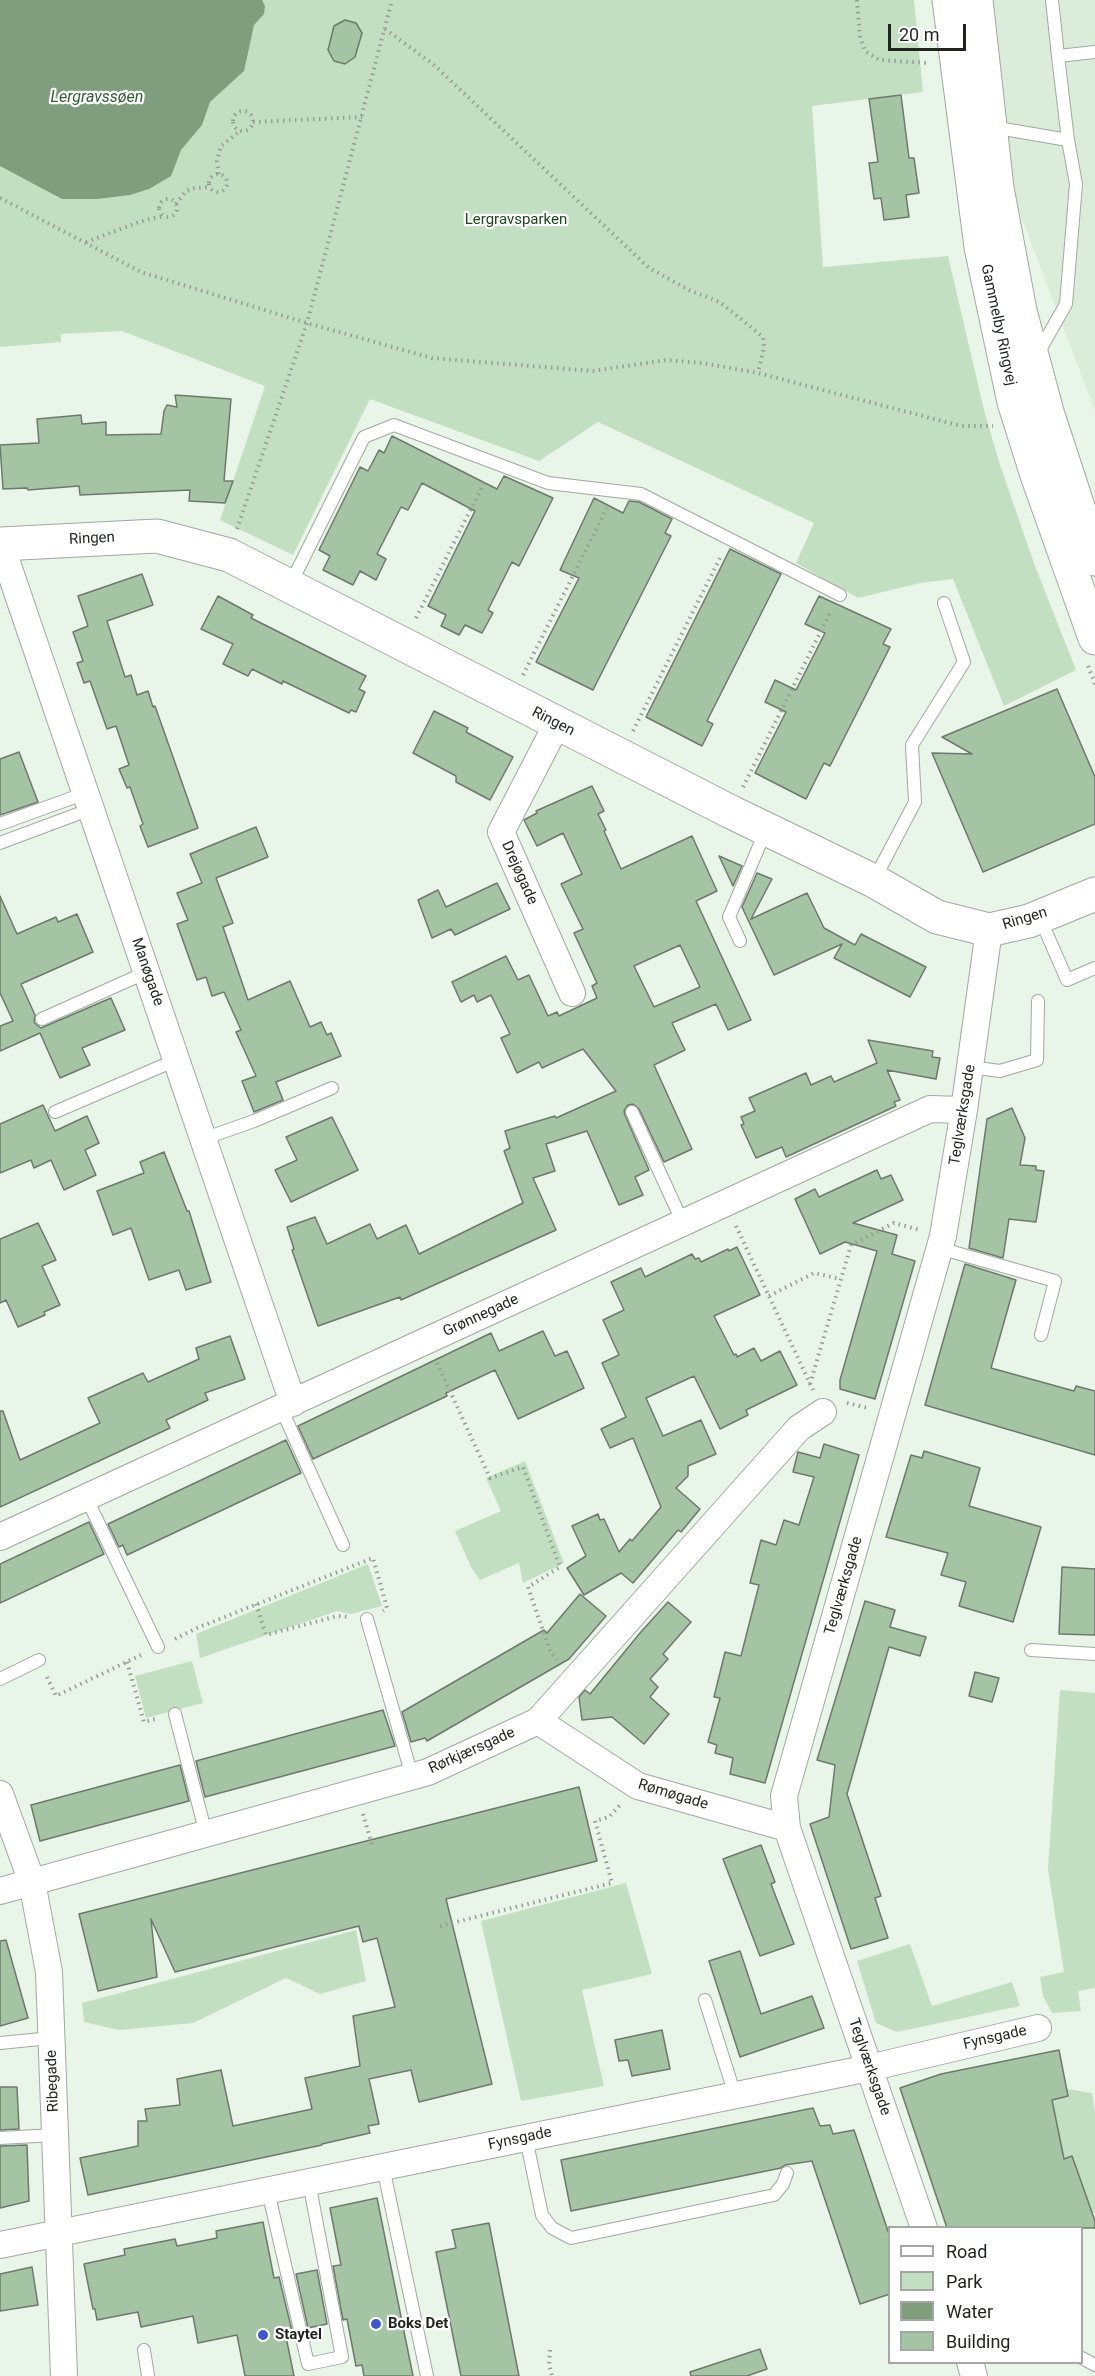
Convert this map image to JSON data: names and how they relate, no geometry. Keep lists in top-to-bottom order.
{
  "streets": {
    "street": [
      "Gammelby Ringvej",
      "Ringen",
      "Drejøgade",
      "Manøgade",
      "Teglværksgade",
      "Grønnegade",
      "Rørkjærsgade",
      "Rømøgade",
      "Fynsgade",
      "Ribegade"
    ]
  },
  "crossings": [
    ["Ringen", "Drejøgade"],
    ["Ringen", "Manøgade"],
    ["Ringen", "Teglværksgade"],
    ["Manøgade", "Grønnegade"],
    ["Teglværksgade", "Grønnegade"],
    ["Teglværksgade", "Rømøgade"],
    ["Teglværksgade", "Fynsgade"],
    ["Rørkjærsgade", "Rømøgade"],
    ["Rørkjærsgade", "Ribegade"],
    ["Fynsgade", "Ribegade"]
  ],
  "water": ["Lergravssøen"],
  "parks": ["Lergravsparken"],
  "places": ["Boks Det", "Staytel"],
  "legend": [
    "Road",
    "Park",
    "Water",
    "Building"
  ],
  "scale_bar": "20 m"
}
